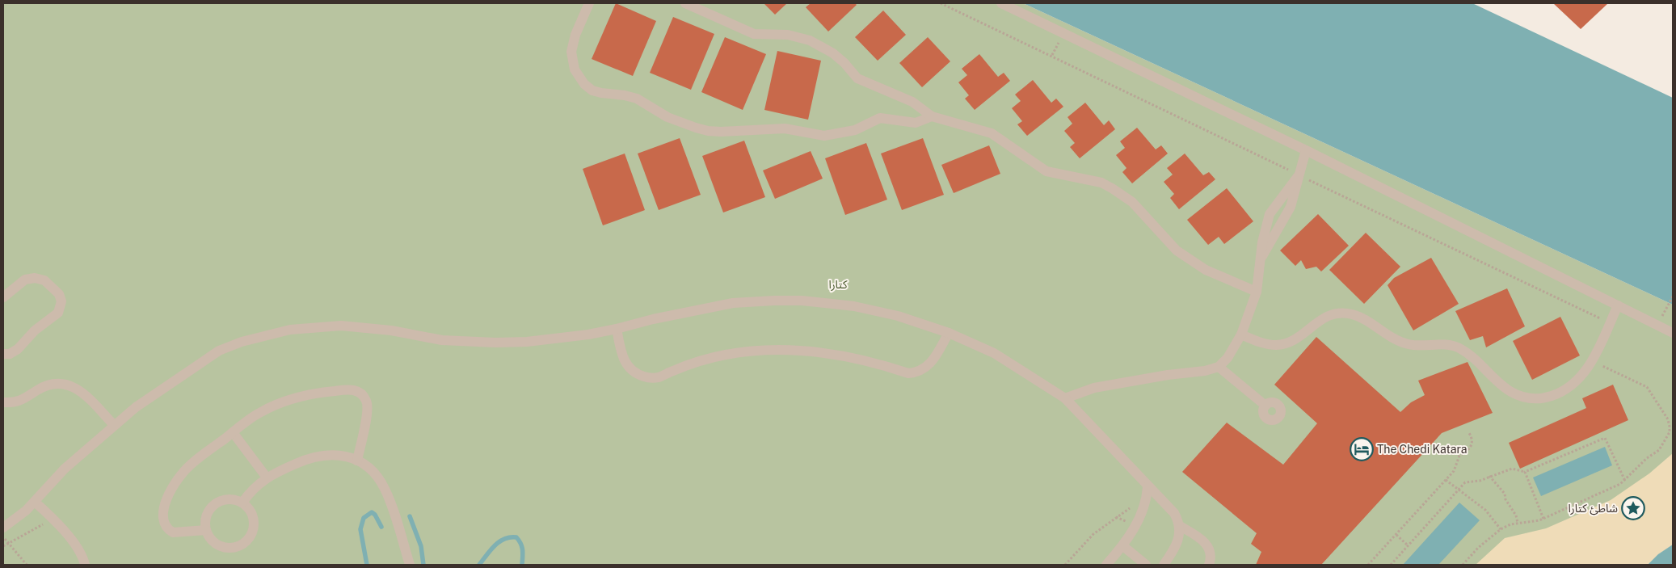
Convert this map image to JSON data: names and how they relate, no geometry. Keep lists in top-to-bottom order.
{
  "parks": ["كتارا"],
  "places": {
    "hotel": ["The Chedi Katara"],
    "place": ["شاطئ كتارا"]
  }
}
